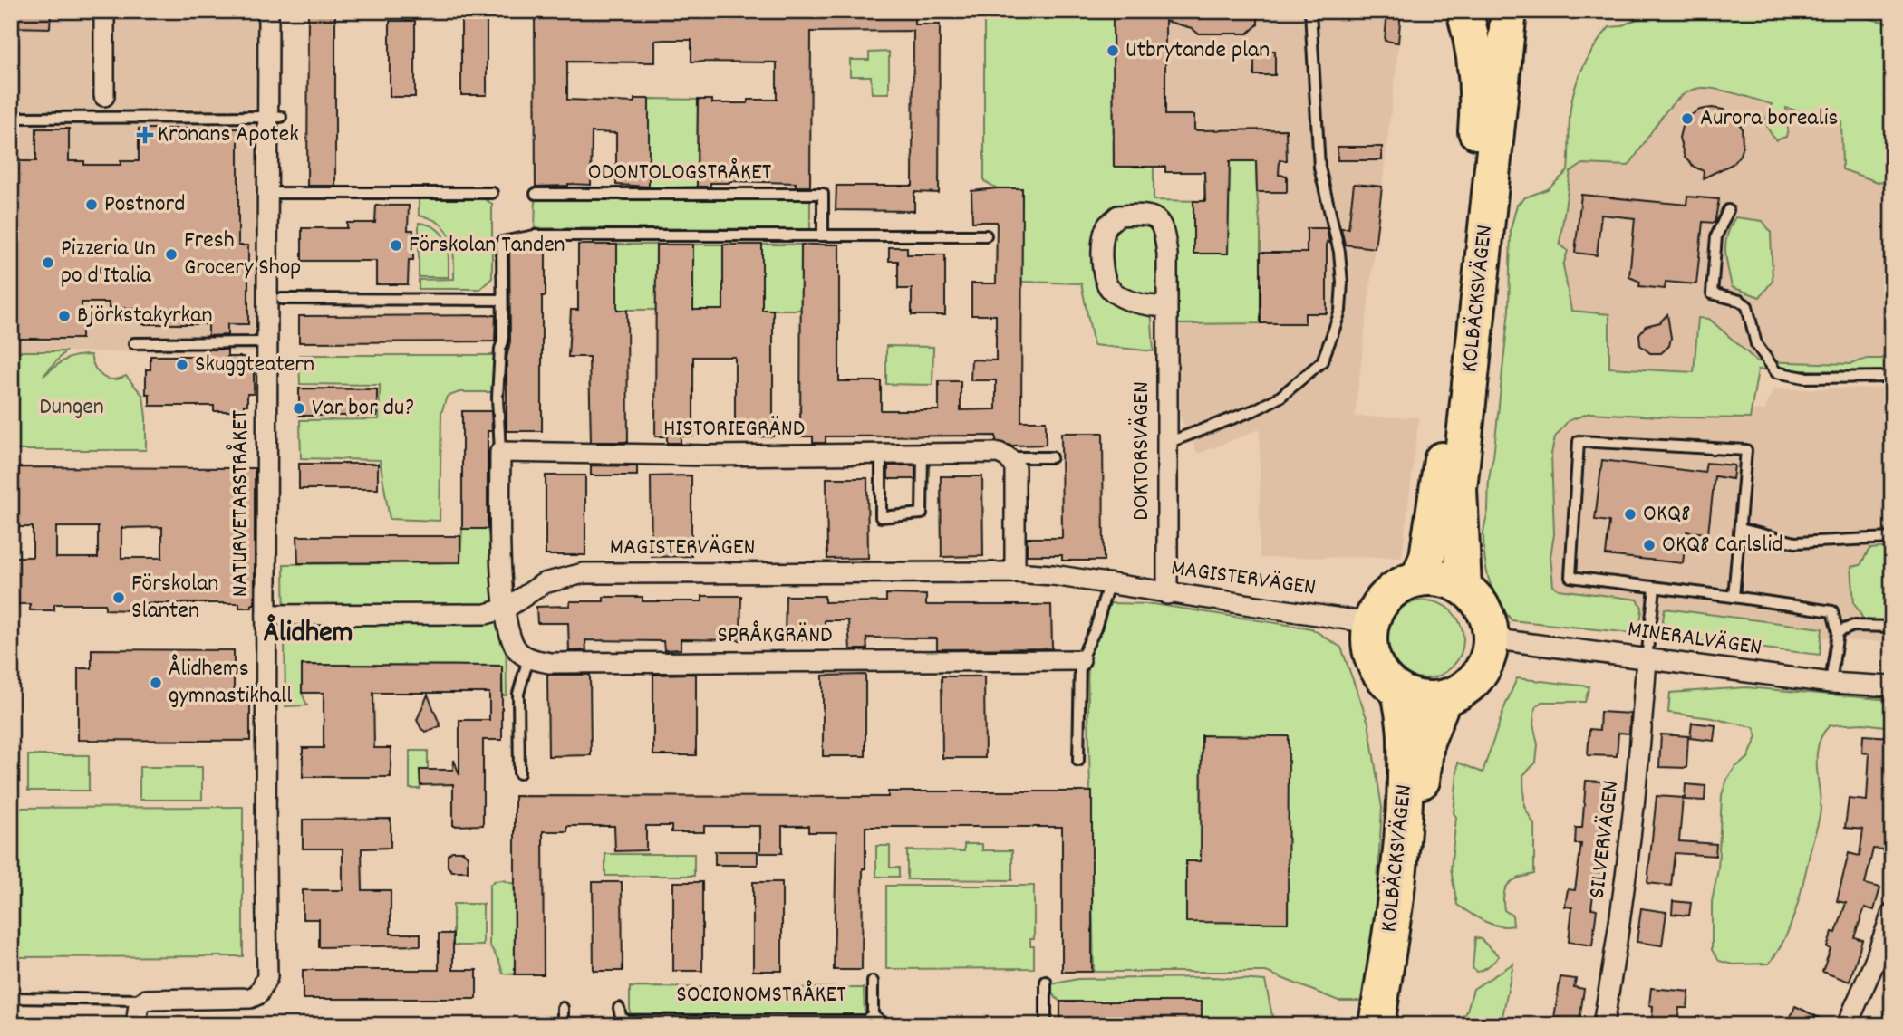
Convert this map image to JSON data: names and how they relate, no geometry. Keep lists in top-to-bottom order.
{
  "streets": {
    "highway": ["KOLBÄCKSVÄGEN"],
    "street": [
      "HISTORIEGRÄND",
      "DOKTORSVÄGEN",
      "NATURVETARSTRÅKET",
      "MAGISTERVÄGEN",
      "SPRÅKGRÄND",
      "MINERALVÄGEN",
      "SILVERVÄGEN"
    ],
    "lane": ["ODONTOLOGSTRÅKET", "SOCIONOMSTRÅKET"]
  },
  "crossings": [
    ["KOLBÄCKSVÄGEN", "MAGISTERVÄGEN"],
    ["KOLBÄCKSVÄGEN", "MINERALVÄGEN"],
    ["DOKTORSVÄGEN", "MAGISTERVÄGEN"],
    ["NATURVETARSTRÅKET", "MAGISTERVÄGEN"],
    ["MAGISTERVÄGEN", "MINERALVÄGEN"],
    ["MINERALVÄGEN", "SILVERVÄGEN"]
  ],
  "districts": ["Ålidhem"],
  "parks": ["Dungen"],
  "places": {
    "other": [
      "Utbrytande plan",
      "Aurora borealis",
      "Postnord",
      "Förskolan Tanden",
      "Fresh Grocery Shop",
      "Pizzeria Un po d'Italia",
      "Björkstakyrkan",
      "Skuggteatern",
      "Var bor du?",
      "OKQ8",
      "OKQ8 Carlslid",
      "Förskolan Slanten",
      "Ålidhems gymnastikhall"
    ],
    "health": ["Kronans Apotek"]
  }
}
